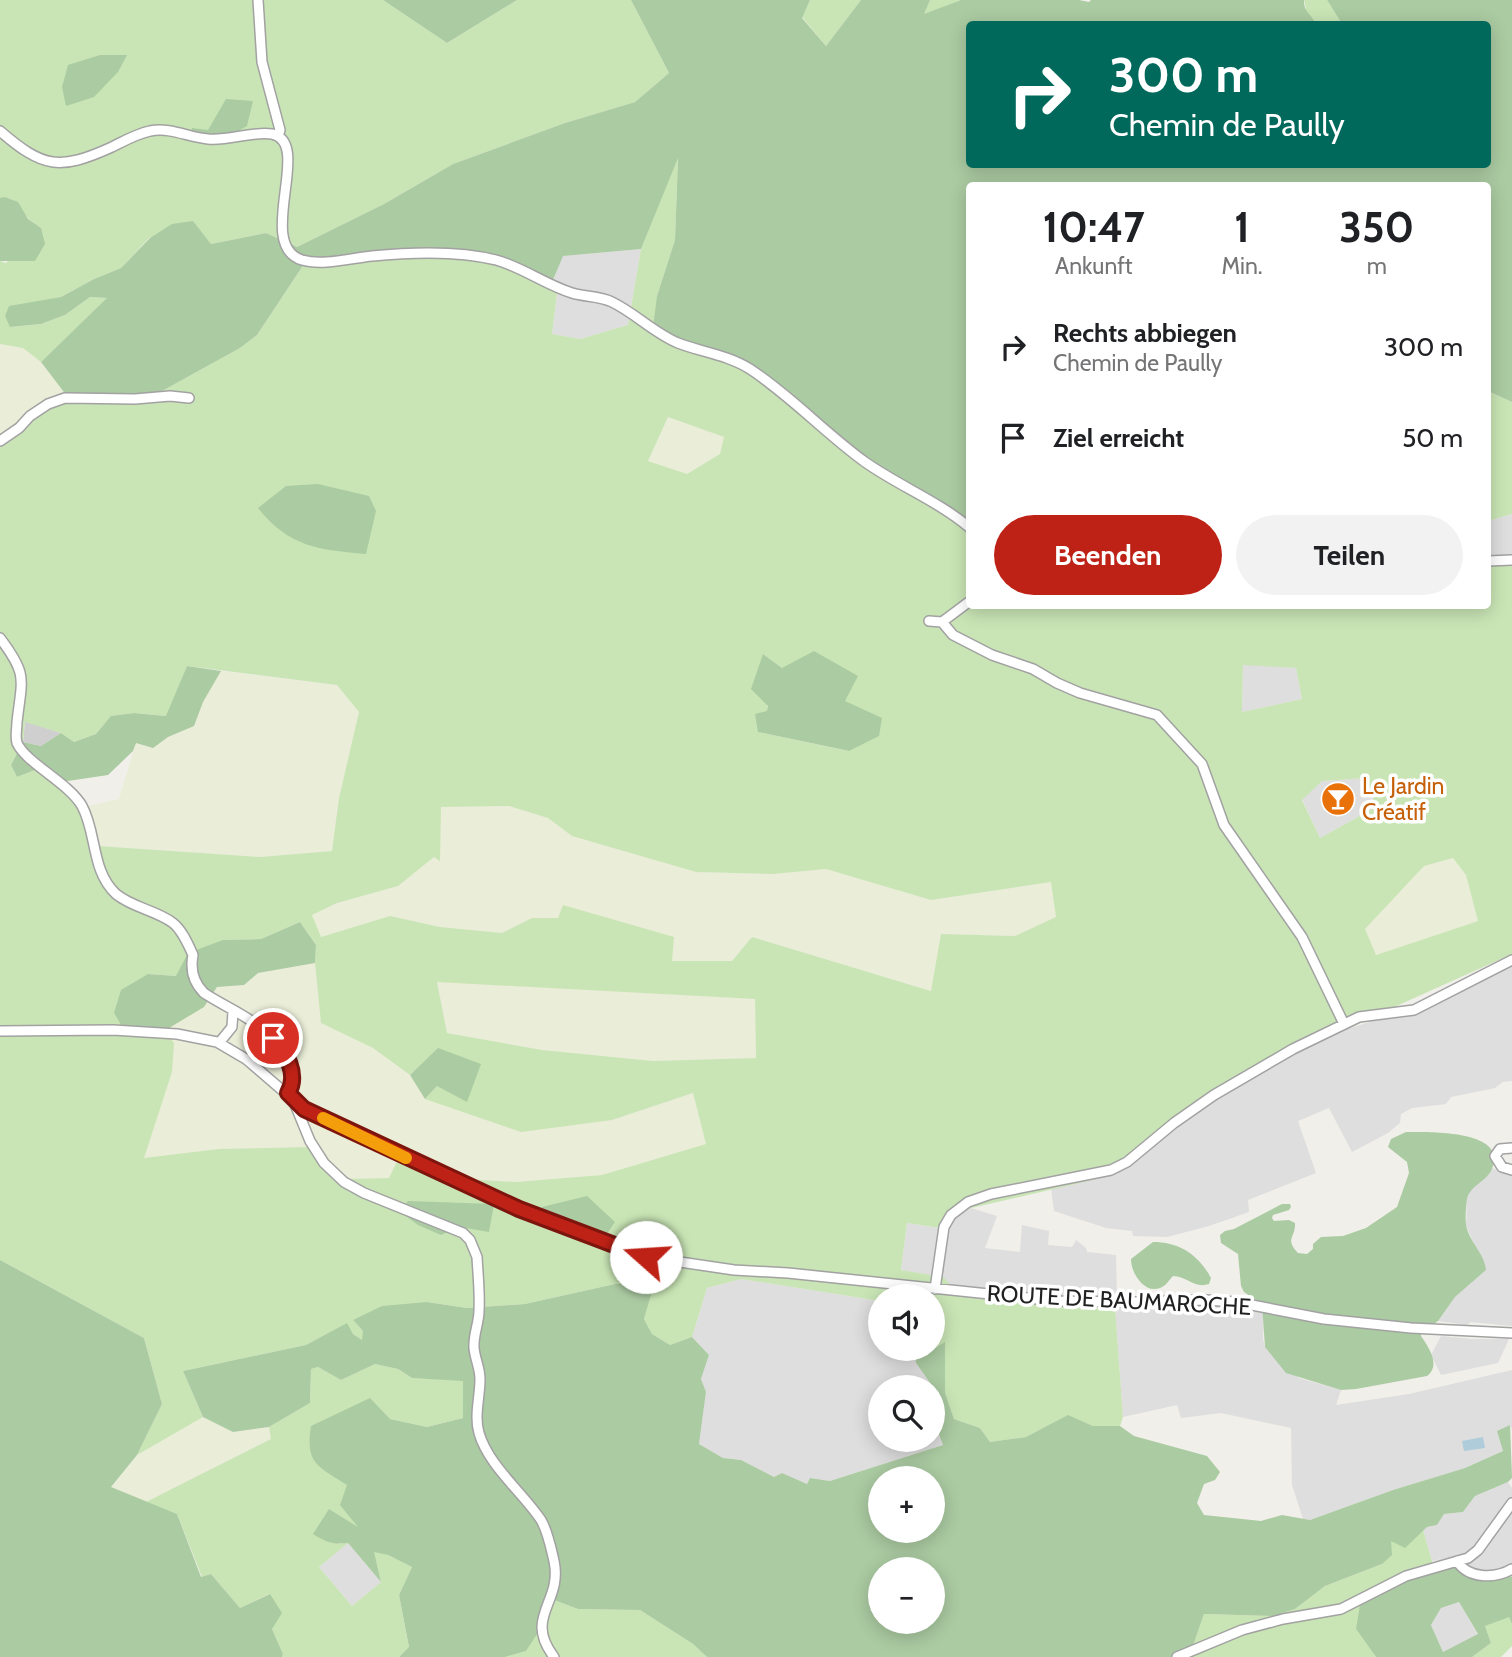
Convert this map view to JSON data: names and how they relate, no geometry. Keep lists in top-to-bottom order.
{
  "streets": {
    "street": ["ROUTE DE BAUMAROCHE"]
  },
  "places": {
    "bar": ["Le Jardin Créatif"]
  },
  "page": {
    "turn": ["300 m", "Chemin de Paully"],
    "eta": [
      "10:47",
      "Ankunft",
      "1",
      "Min.",
      "350",
      "m"
    ],
    "list": [
      {
        "name": "Rechts abbiegen",
        "note": "Chemin de Paully",
        "value": "300 m"
      },
      {
        "name": "Ziel erreicht",
        "value": "50 m"
      }
    ],
    "buttons": ["Beenden", "Teilen"],
    "map_buttons": ["+", "−"]
  }
}
